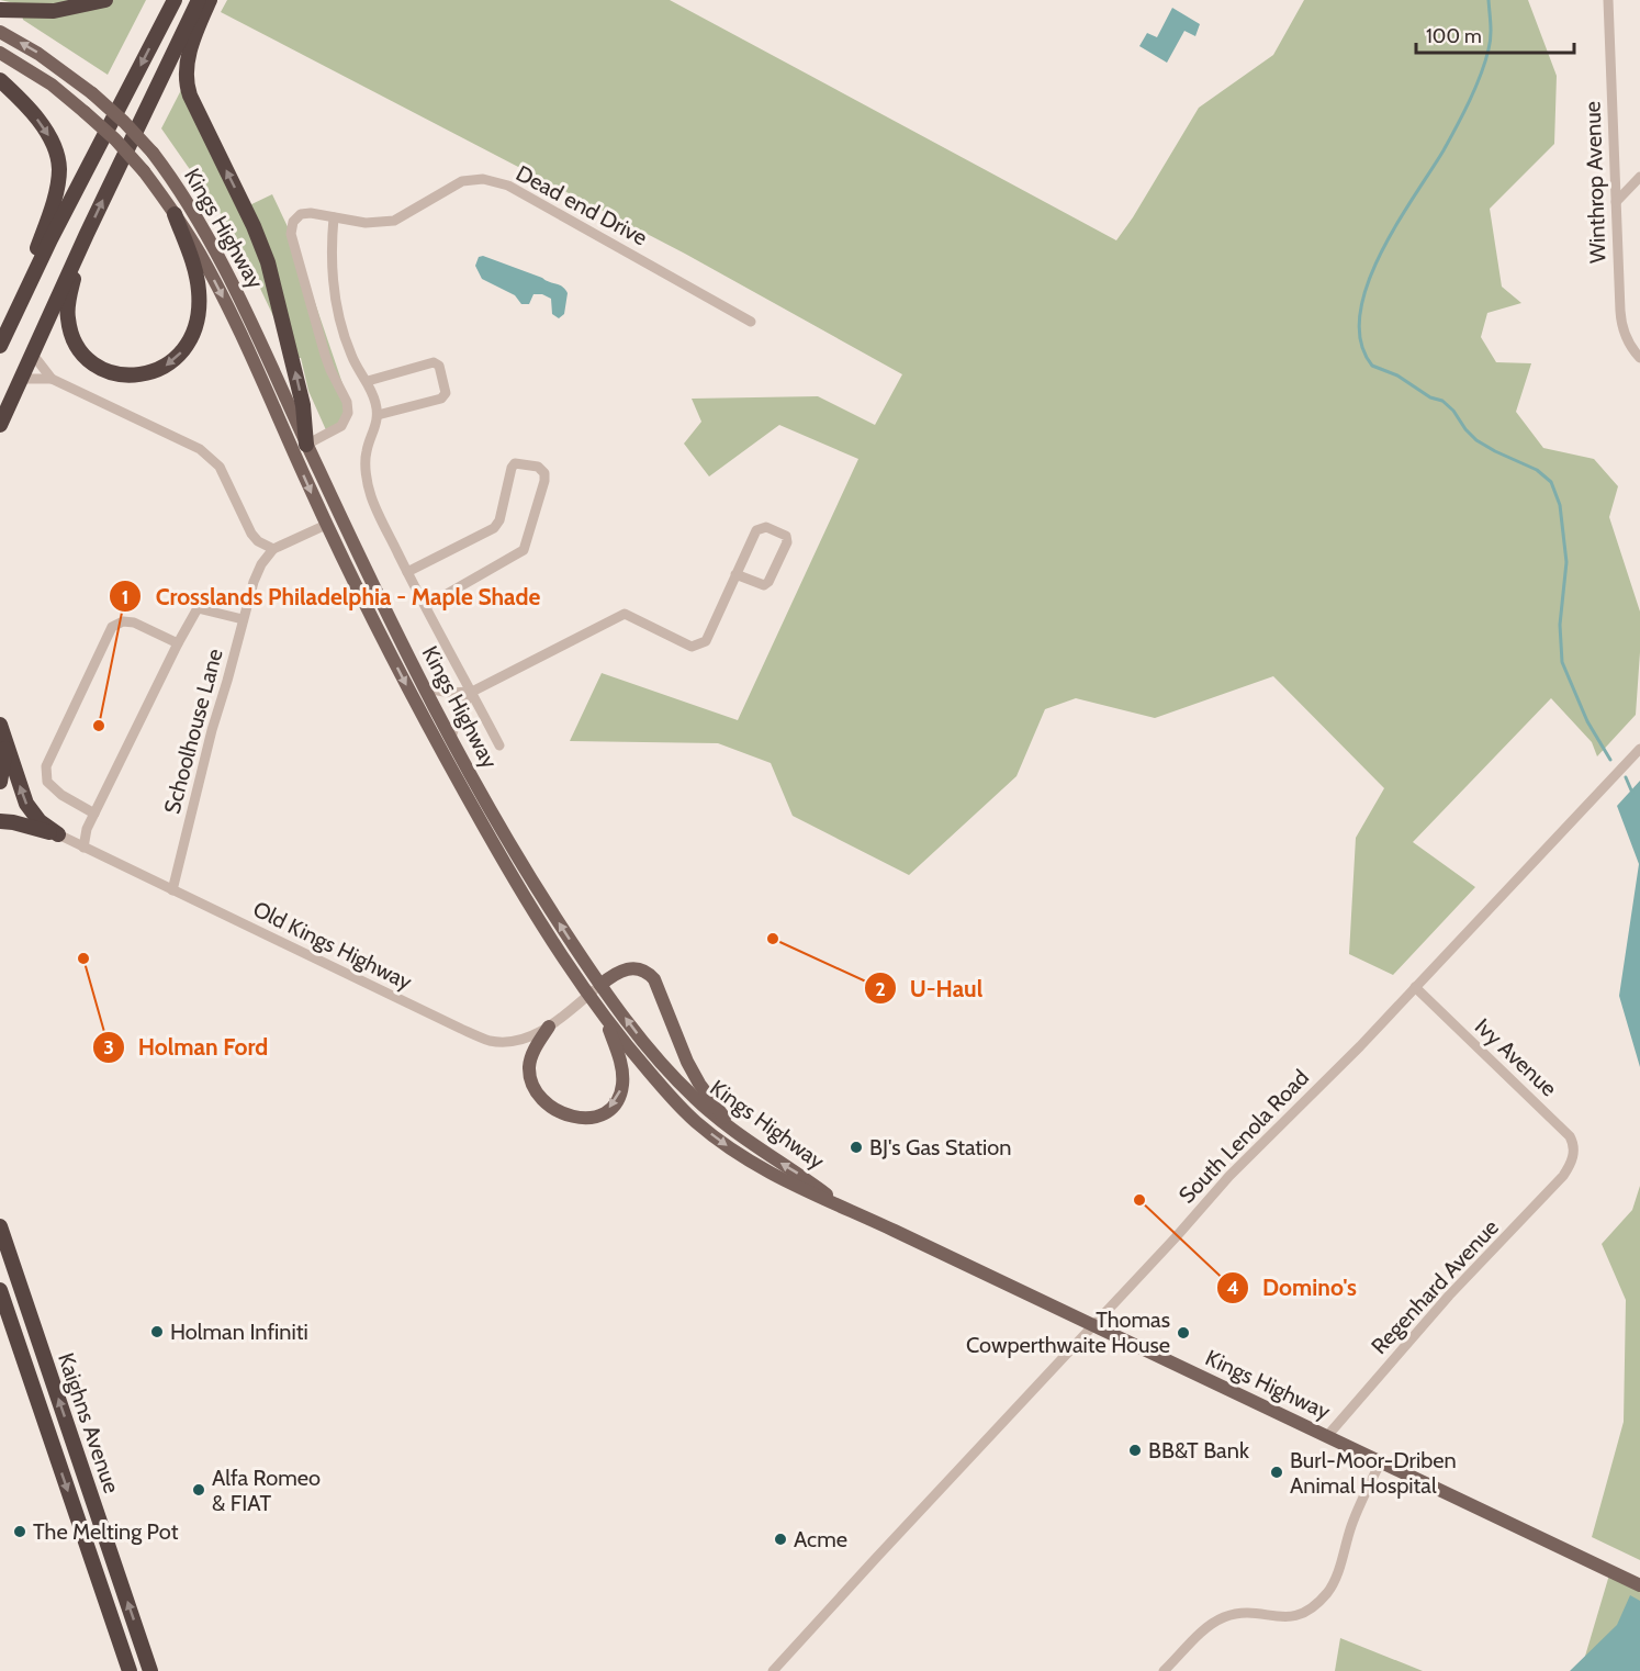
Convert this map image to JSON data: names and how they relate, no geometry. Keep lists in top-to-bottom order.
{
  "streets": {
    "highway": ["Kaighns Avenue"],
    "main road": ["Kings Highway"],
    "street": [
      "Winthrop Avenue",
      "Dead end Drive",
      "Schoolhouse Lane",
      "Old Kings Highway",
      "Ivy Avenue",
      "South Lenola Road",
      "Regenhard Avenue"
    ]
  },
  "crossings": [
    ["Dead end Drive", "Kings Highway"],
    ["Kings Highway", "Old Kings Highway"],
    ["Kings Highway", "South Lenola Road"],
    ["Kings Highway", "Regenhard Avenue"],
    ["Schoolhouse Lane", "Old Kings Highway"],
    ["Ivy Avenue", "South Lenola Road"],
    ["Ivy Avenue", "Regenhard Avenue"]
  ],
  "places": [
    "Crosslands Philadelphia - Maple Shade",
    "U-Haul",
    "Holman Ford",
    "BJ's Gas Station",
    "Domino's",
    "Holman Infiniti",
    "Thomas Cowperthwaite House",
    "BB&T Bank",
    "Burl-Moor-Driben Animal Hospital",
    "Alfa Romeo & FIAT",
    "The Melting Pot",
    "Acme"
  ],
  "scale_bar": "100 m"
}
